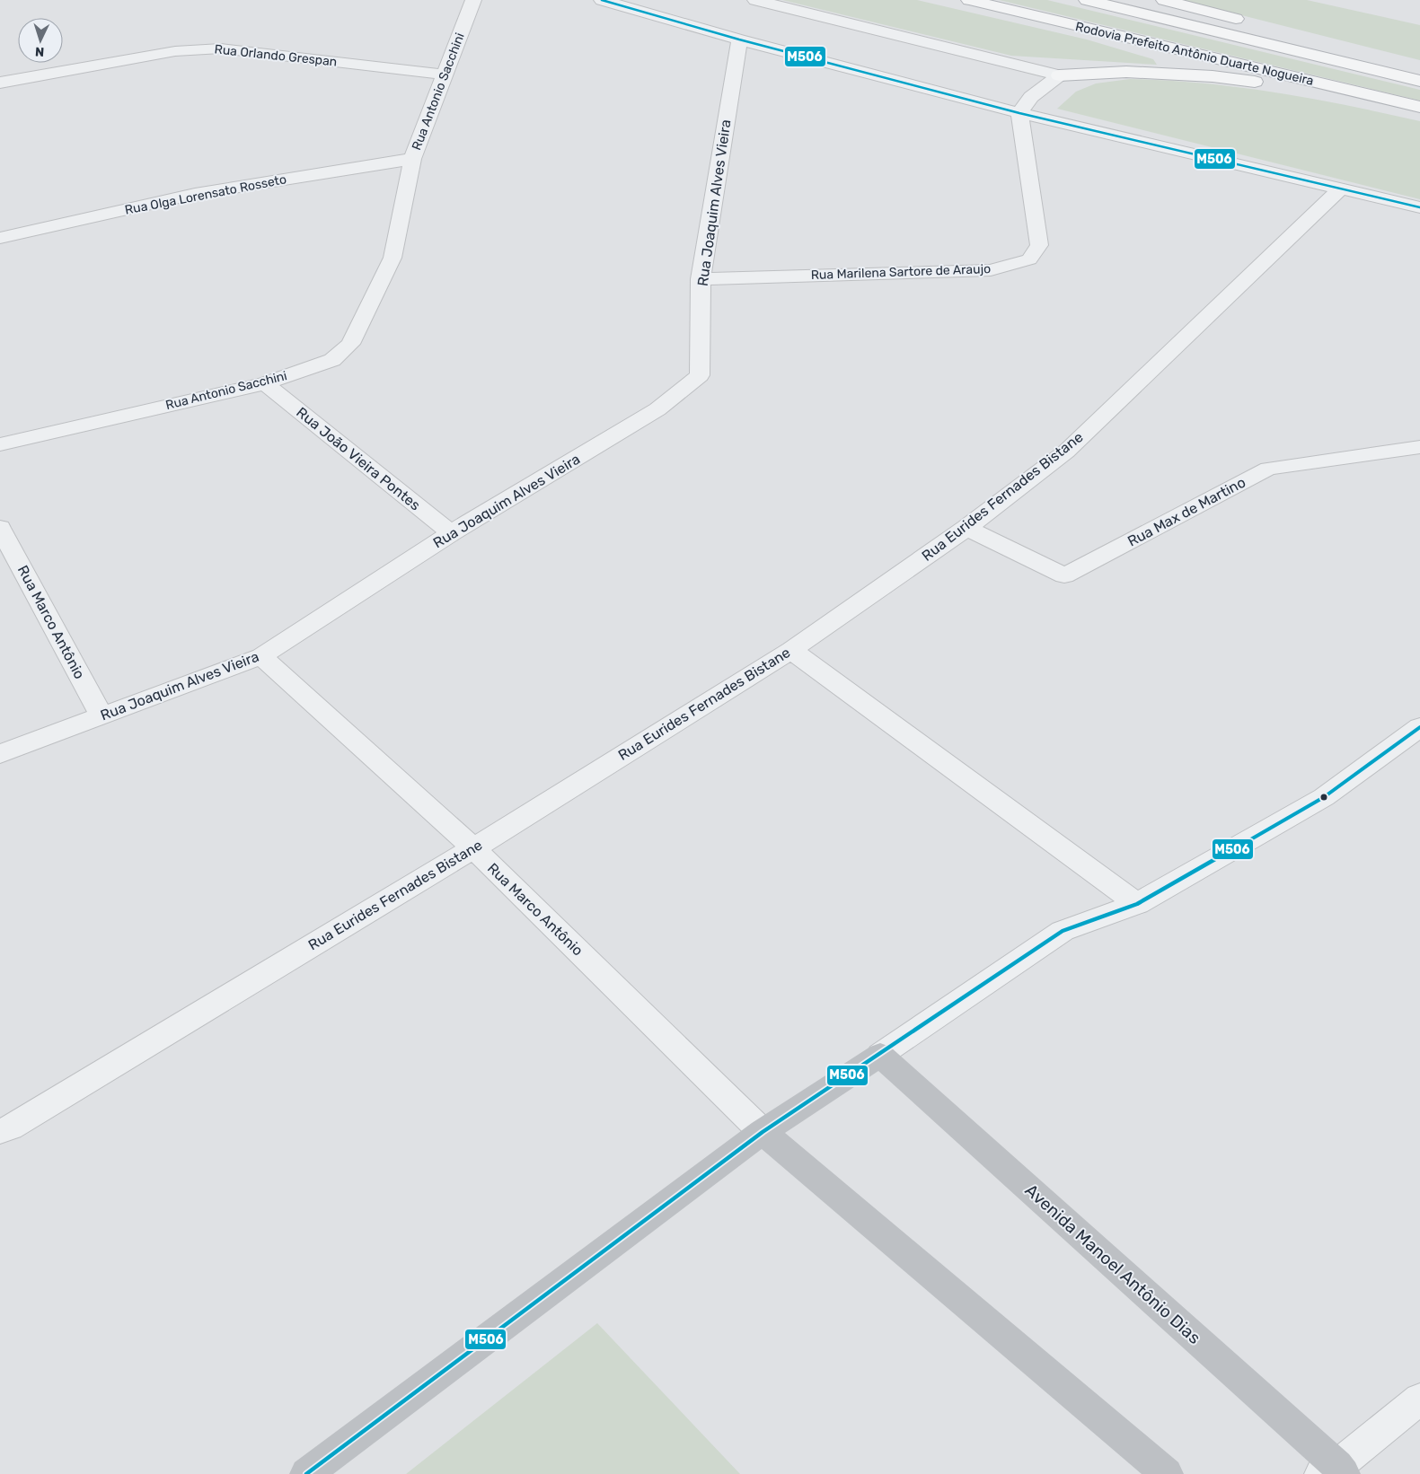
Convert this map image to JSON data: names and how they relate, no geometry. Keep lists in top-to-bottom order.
{
  "streets": {
    "highway": ["Rodovia Prefeito Antônio Duarte Nogueira"],
    "street": [
      "Rua Orlando Grespan",
      "Rua Antonio Sacchini",
      "Rua Olga Lorensato Rosseto",
      "Rua Joaquim Alves Vieira",
      "Rua Marilena Sartore de Araujo",
      "Rua João Vieira Pontes",
      "Rua Eurides Fernades Bistane",
      "Rua Max de Martino",
      "Rua Marco Antônio",
      "Avenida Manoel Antônio Dias"
    ]
  },
  "crossings": [
    ["Rua Orlando Grespan", "Rua Antonio Sacchini"],
    ["Rua Antonio Sacchini", "Rua Olga Lorensato Rosseto"],
    ["Rua Antonio Sacchini", "Rua João Vieira Pontes"],
    ["Rua Joaquim Alves Vieira", "Rua Marilena Sartore de Araujo"],
    ["Rua Joaquim Alves Vieira", "Rua João Vieira Pontes"],
    ["Rua Joaquim Alves Vieira", "Rua Marco Antônio"],
    ["Rua Eurides Fernades Bistane", "Rua Max de Martino"],
    ["Rua Eurides Fernades Bistane", "Rua Marco Antônio"]
  ],
  "lines": ["transit line M506"],
  "north": "bottom"
}
